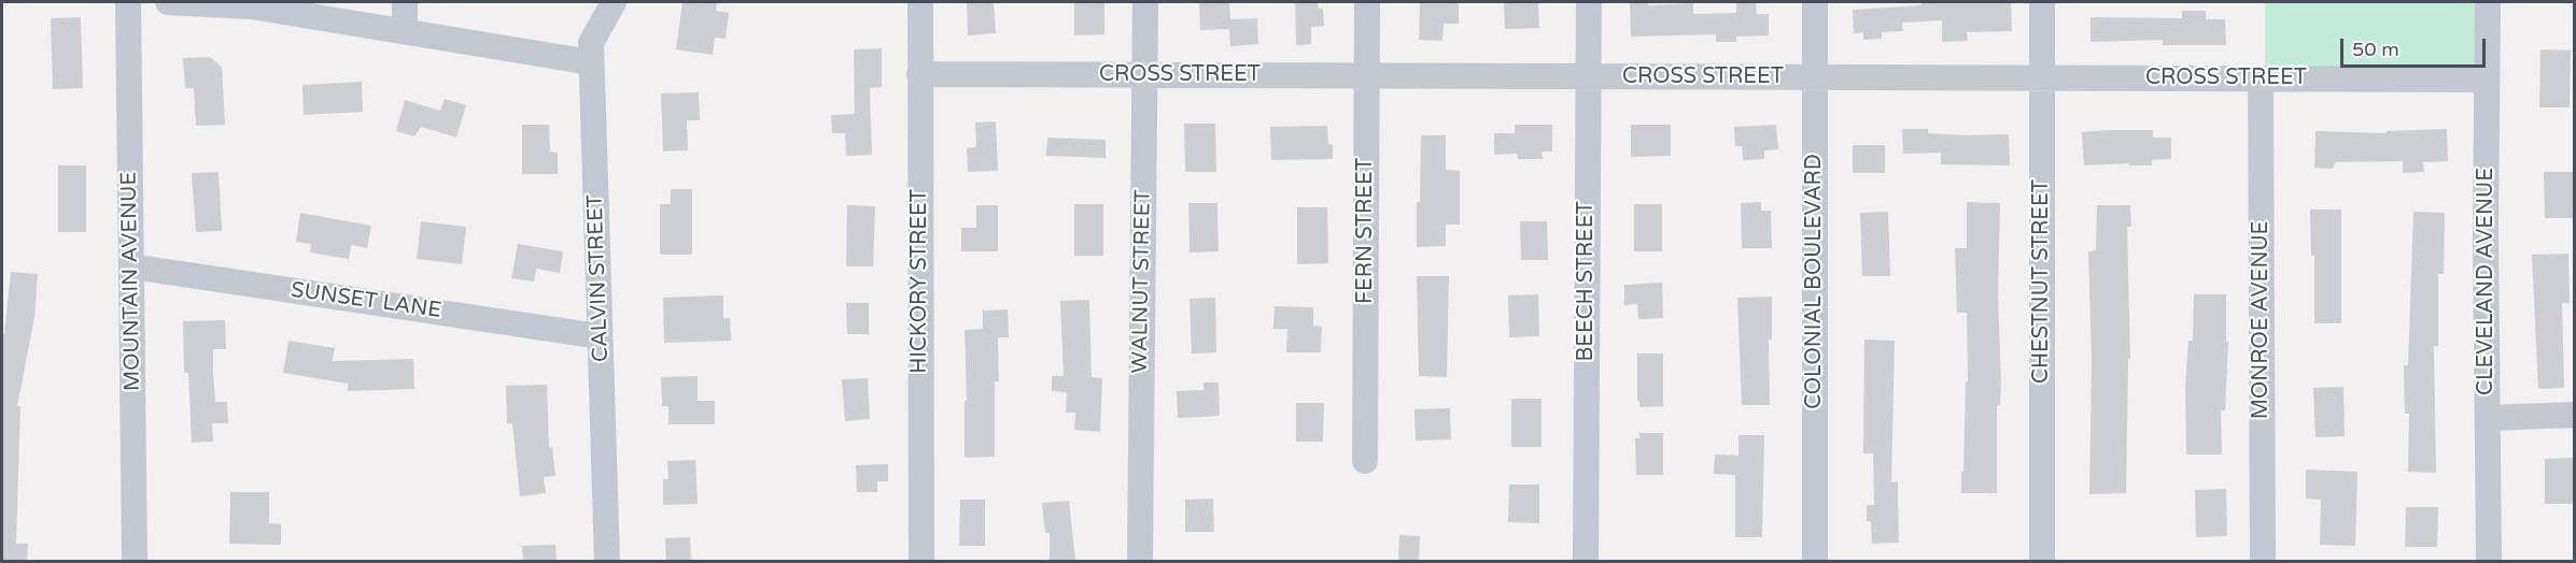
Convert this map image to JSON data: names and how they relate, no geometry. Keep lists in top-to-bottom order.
{
  "streets": {
    "street": [
      "CROSS STREET",
      "FERN STREET",
      "CALVIN STREET",
      "MOUNTAIN AVENUE",
      "HICKORY STREET",
      "WALNUT STREET",
      "BEECH STREET",
      "COLONIAL BOULEVARD",
      "CHESTNUT STREET",
      "CLEVELAND AVENUE",
      "SUNSET LANE",
      "MONROE AVENUE"
    ]
  },
  "crossings": [
    ["CROSS STREET", "FERN STREET"],
    ["CROSS STREET", "HICKORY STREET"],
    ["CROSS STREET", "WALNUT STREET"],
    ["CROSS STREET", "BEECH STREET"],
    ["CROSS STREET", "COLONIAL BOULEVARD"],
    ["CROSS STREET", "CHESTNUT STREET"],
    ["CROSS STREET", "CLEVELAND AVENUE"],
    ["CROSS STREET", "MONROE AVENUE"],
    ["CALVIN STREET", "SUNSET LANE"],
    ["MOUNTAIN AVENUE", "SUNSET LANE"]
  ],
  "scale_bar": "50 m"
}
